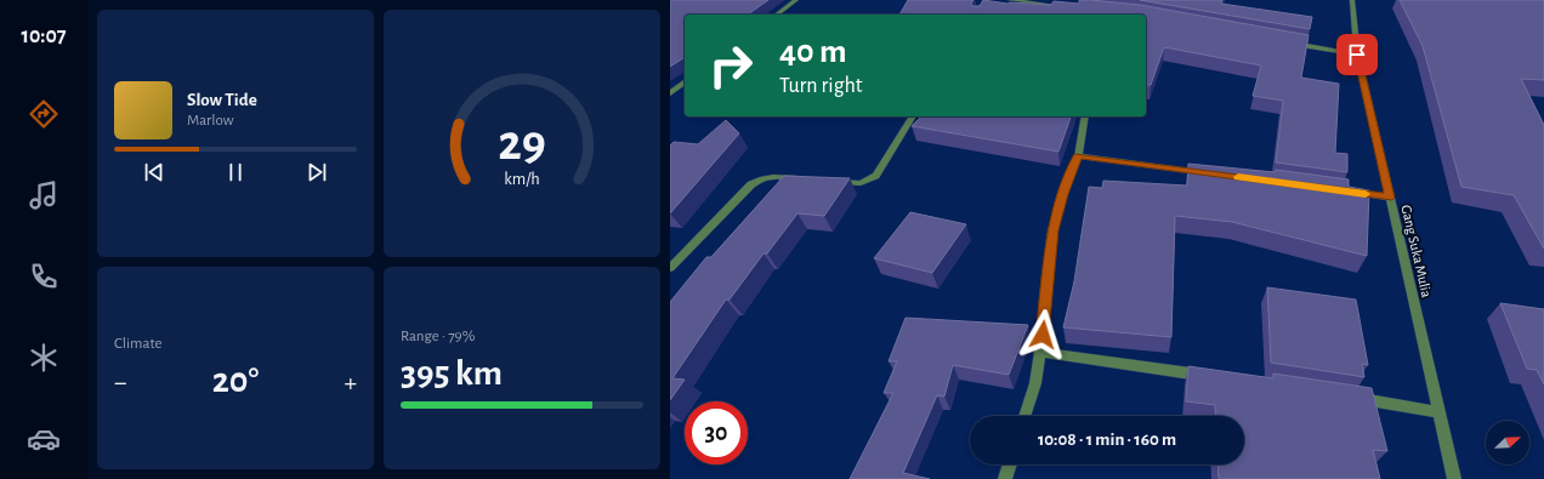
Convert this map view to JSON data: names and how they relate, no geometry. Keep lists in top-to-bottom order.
{
  "streets": {
    "street": ["Gang Suka Mulia"]
  },
  "north": "top right",
  "page": {
    "tabs": "10:07",
    "turn": ["40 m", "Turn right"],
    "song": ["Slow Tide", "Marlow"],
    "tile": [
      "Climate",
      ["Range · 79%", "395 km"]
    ],
    "heat": ["−", "20°", "+"],
    "limit": "30",
    "trip": "10:08 · 1 min · 160 m",
    "gauge": ["29", "km/h"]
  }
}
